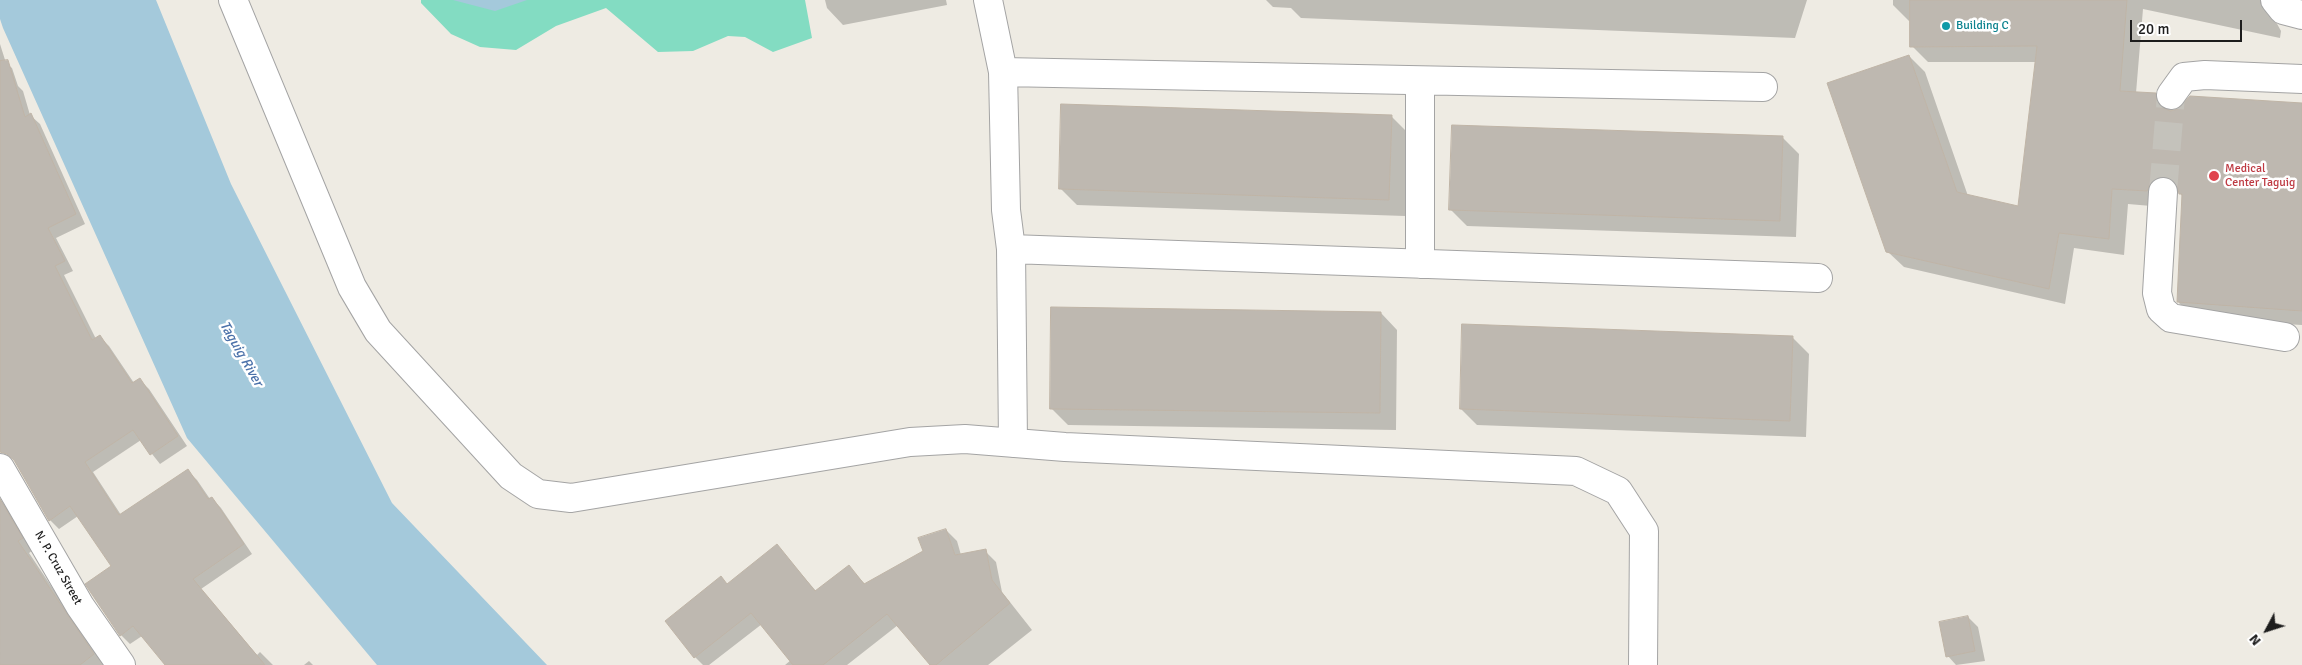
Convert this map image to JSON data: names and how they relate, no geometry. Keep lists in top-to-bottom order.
{
  "streets": {
    "street": ["N. P. Cruz Street"]
  },
  "water": ["Taguig River"],
  "places": ["Building C", "Medical Center Taguig"],
  "scale_bar": "20 m",
  "north": "bottom left"
}
